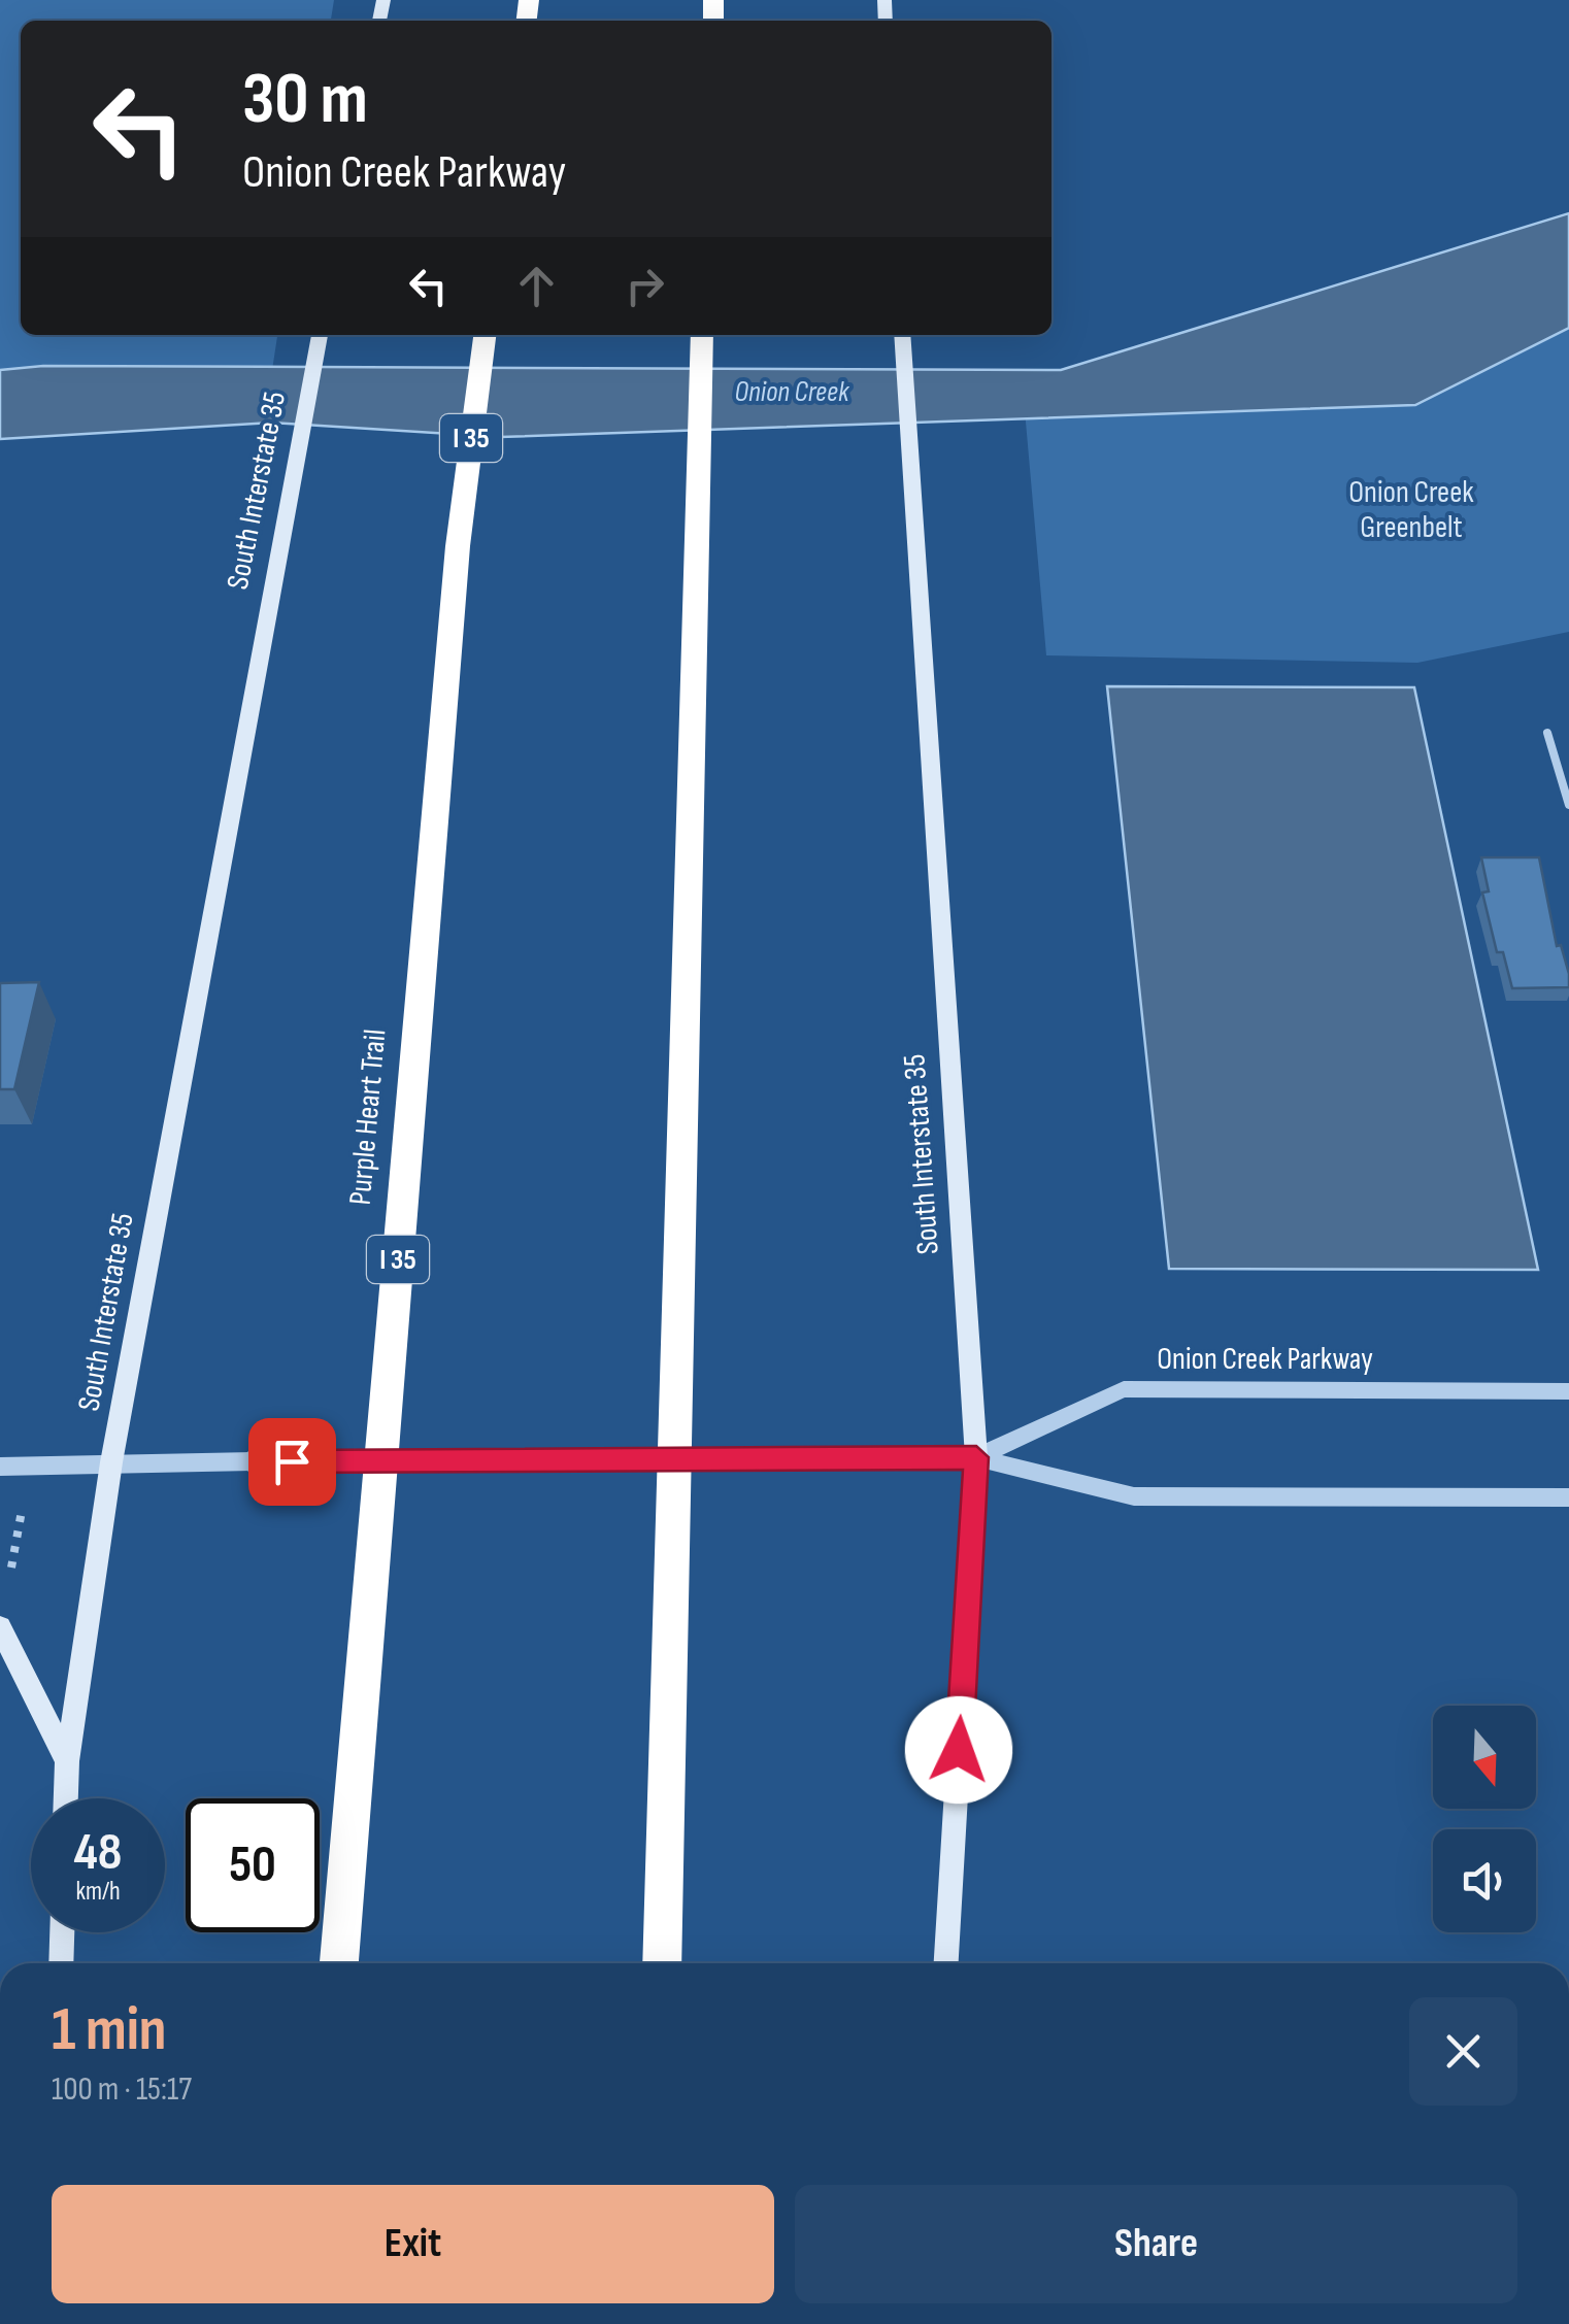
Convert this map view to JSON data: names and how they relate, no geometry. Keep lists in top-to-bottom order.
{
  "streets": {
    "highway": ["I 35", "Purple Heart Trail"],
    "main road": ["South Interstate 35"],
    "street": ["Onion Creek Parkway"]
  },
  "crossings": [
    ["South Interstate 35", "Onion Creek Parkway"]
  ],
  "water": ["Onion Creek"],
  "parks": ["Onion Creek Greenbelt"],
  "north": "bottom",
  "page": {
    "turn": ["30 m", "Onion Creek Parkway"],
    "speed": "48 km/h",
    "limit": "50",
    "heading": ["1 min", "100 m · 15:17"],
    "buttons": ["Exit", "Share"]
  }
}
